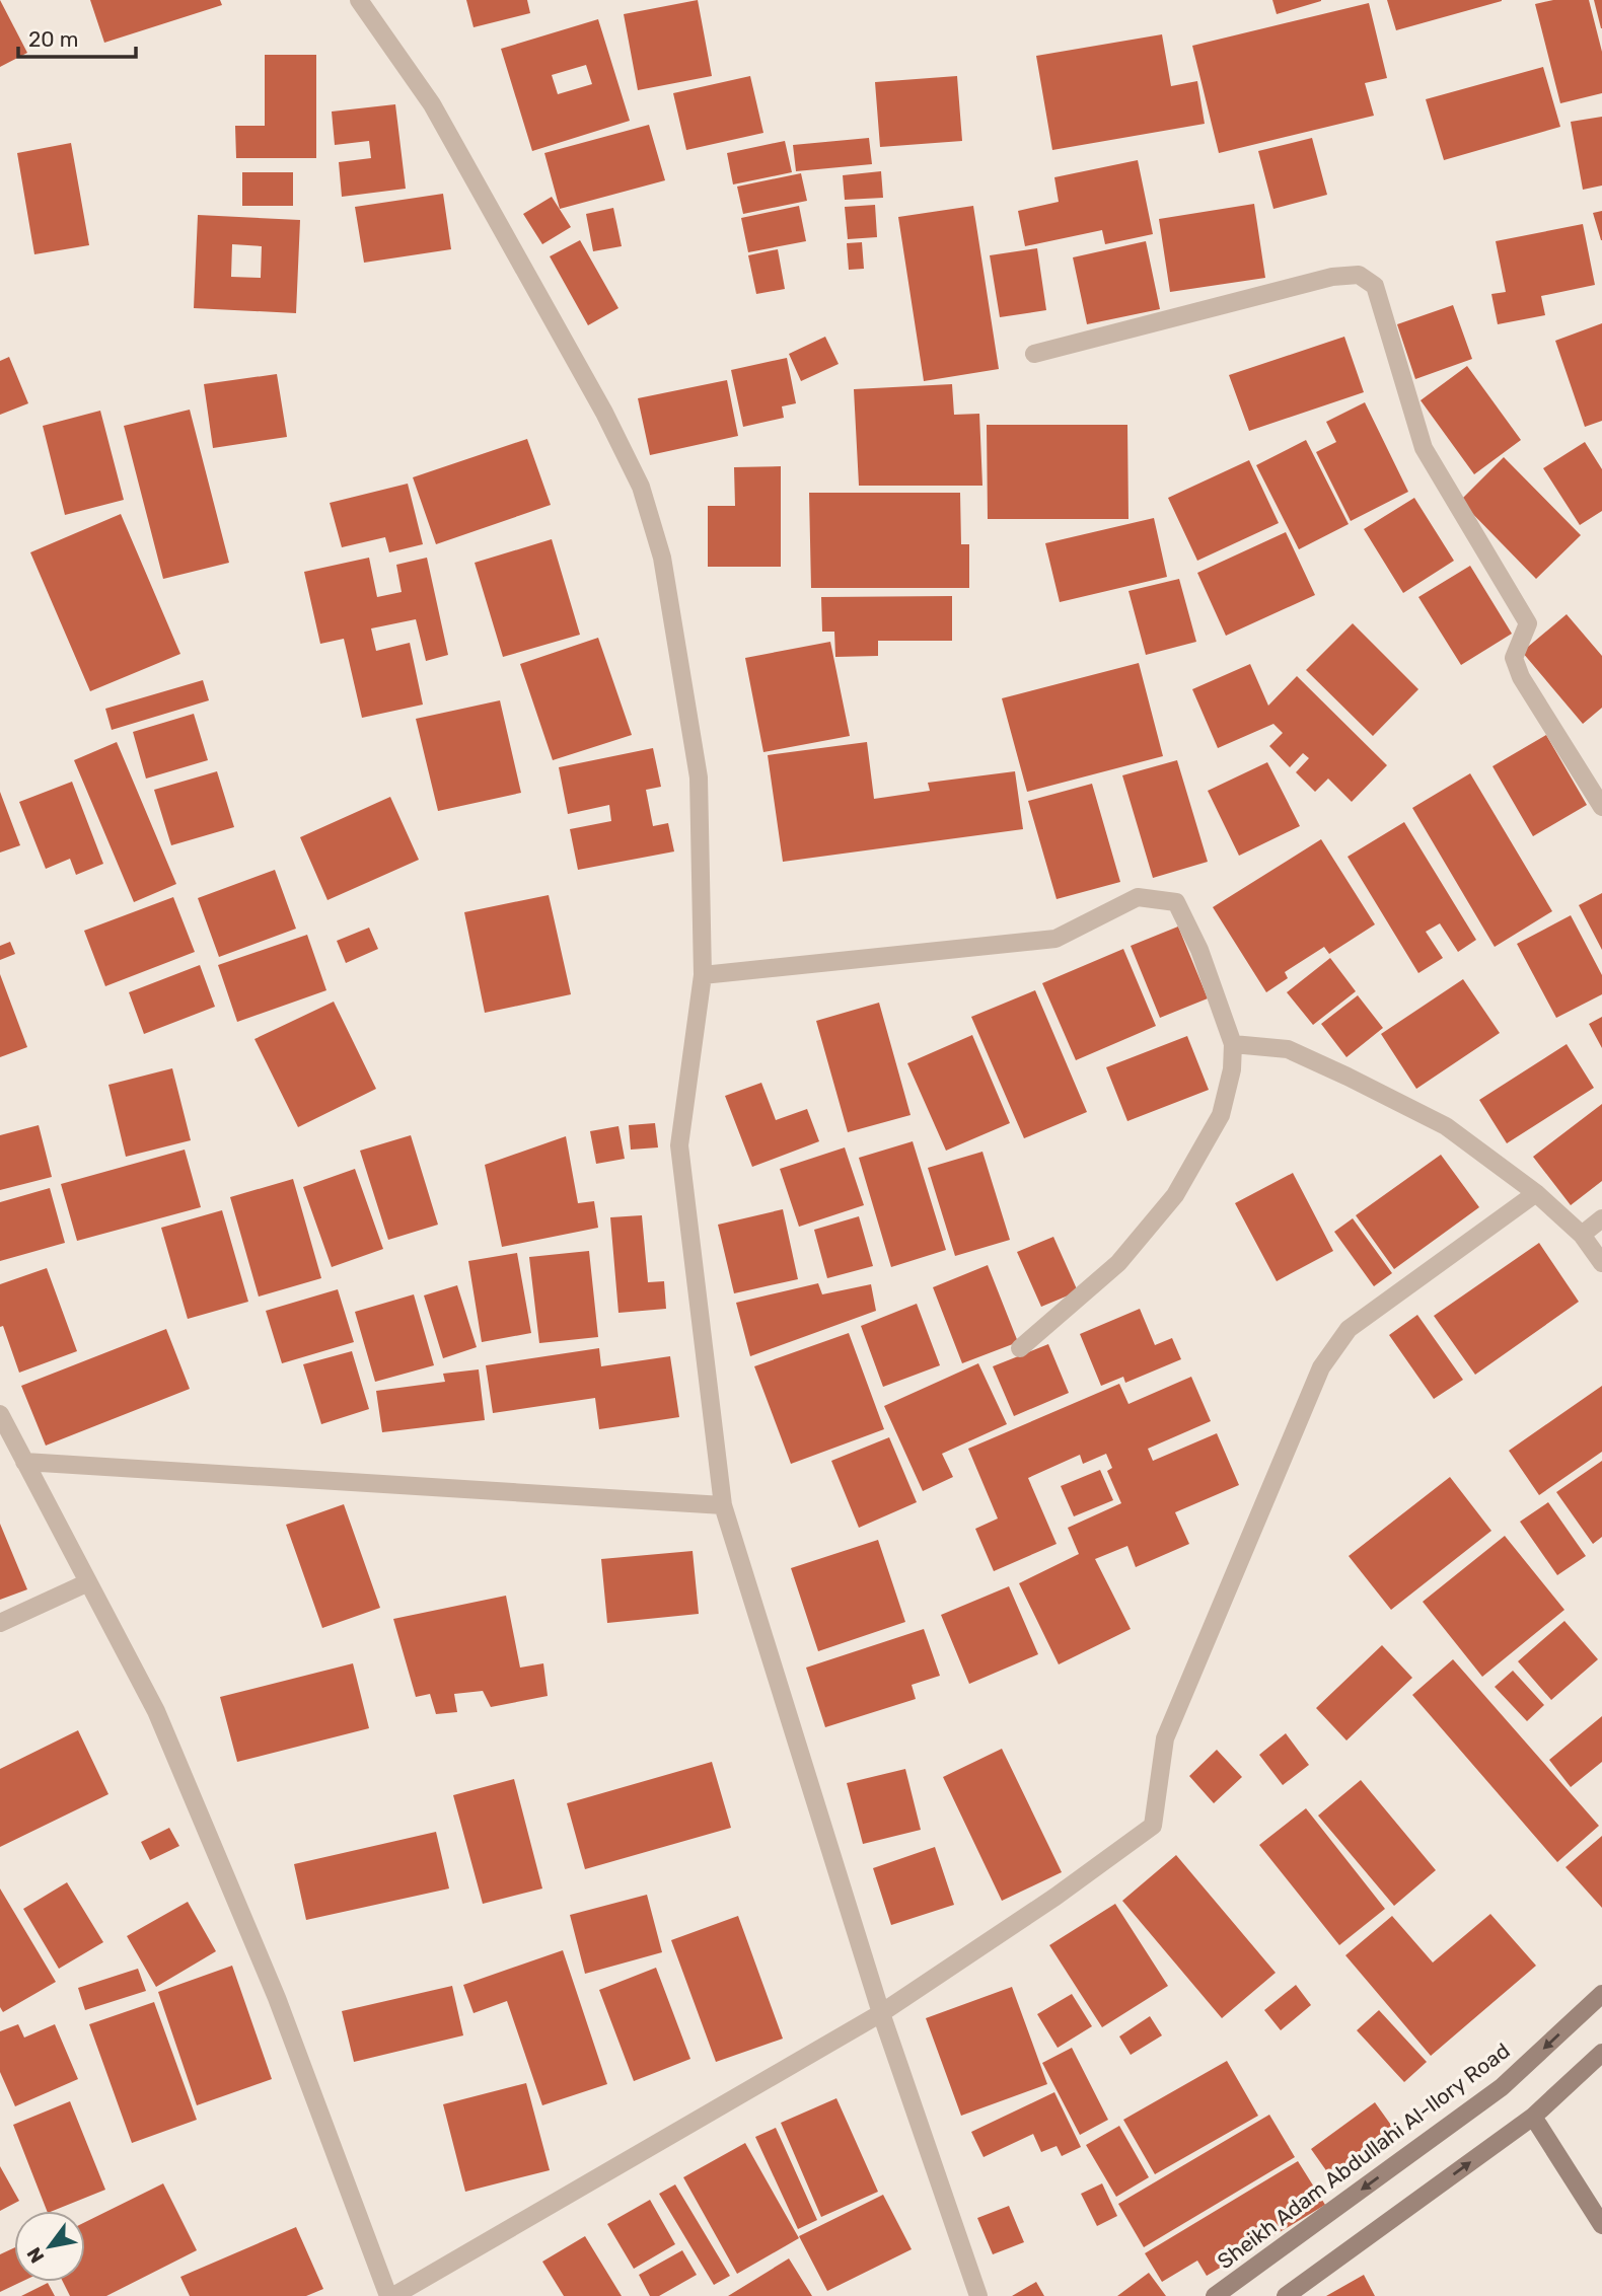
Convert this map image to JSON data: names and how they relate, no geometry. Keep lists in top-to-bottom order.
{
  "streets": {
    "street": ["Sheikh Adam Abdullahi Al-Ilory Road"]
  },
  "scale_bar": "20 m",
  "north": "bottom left"
}
